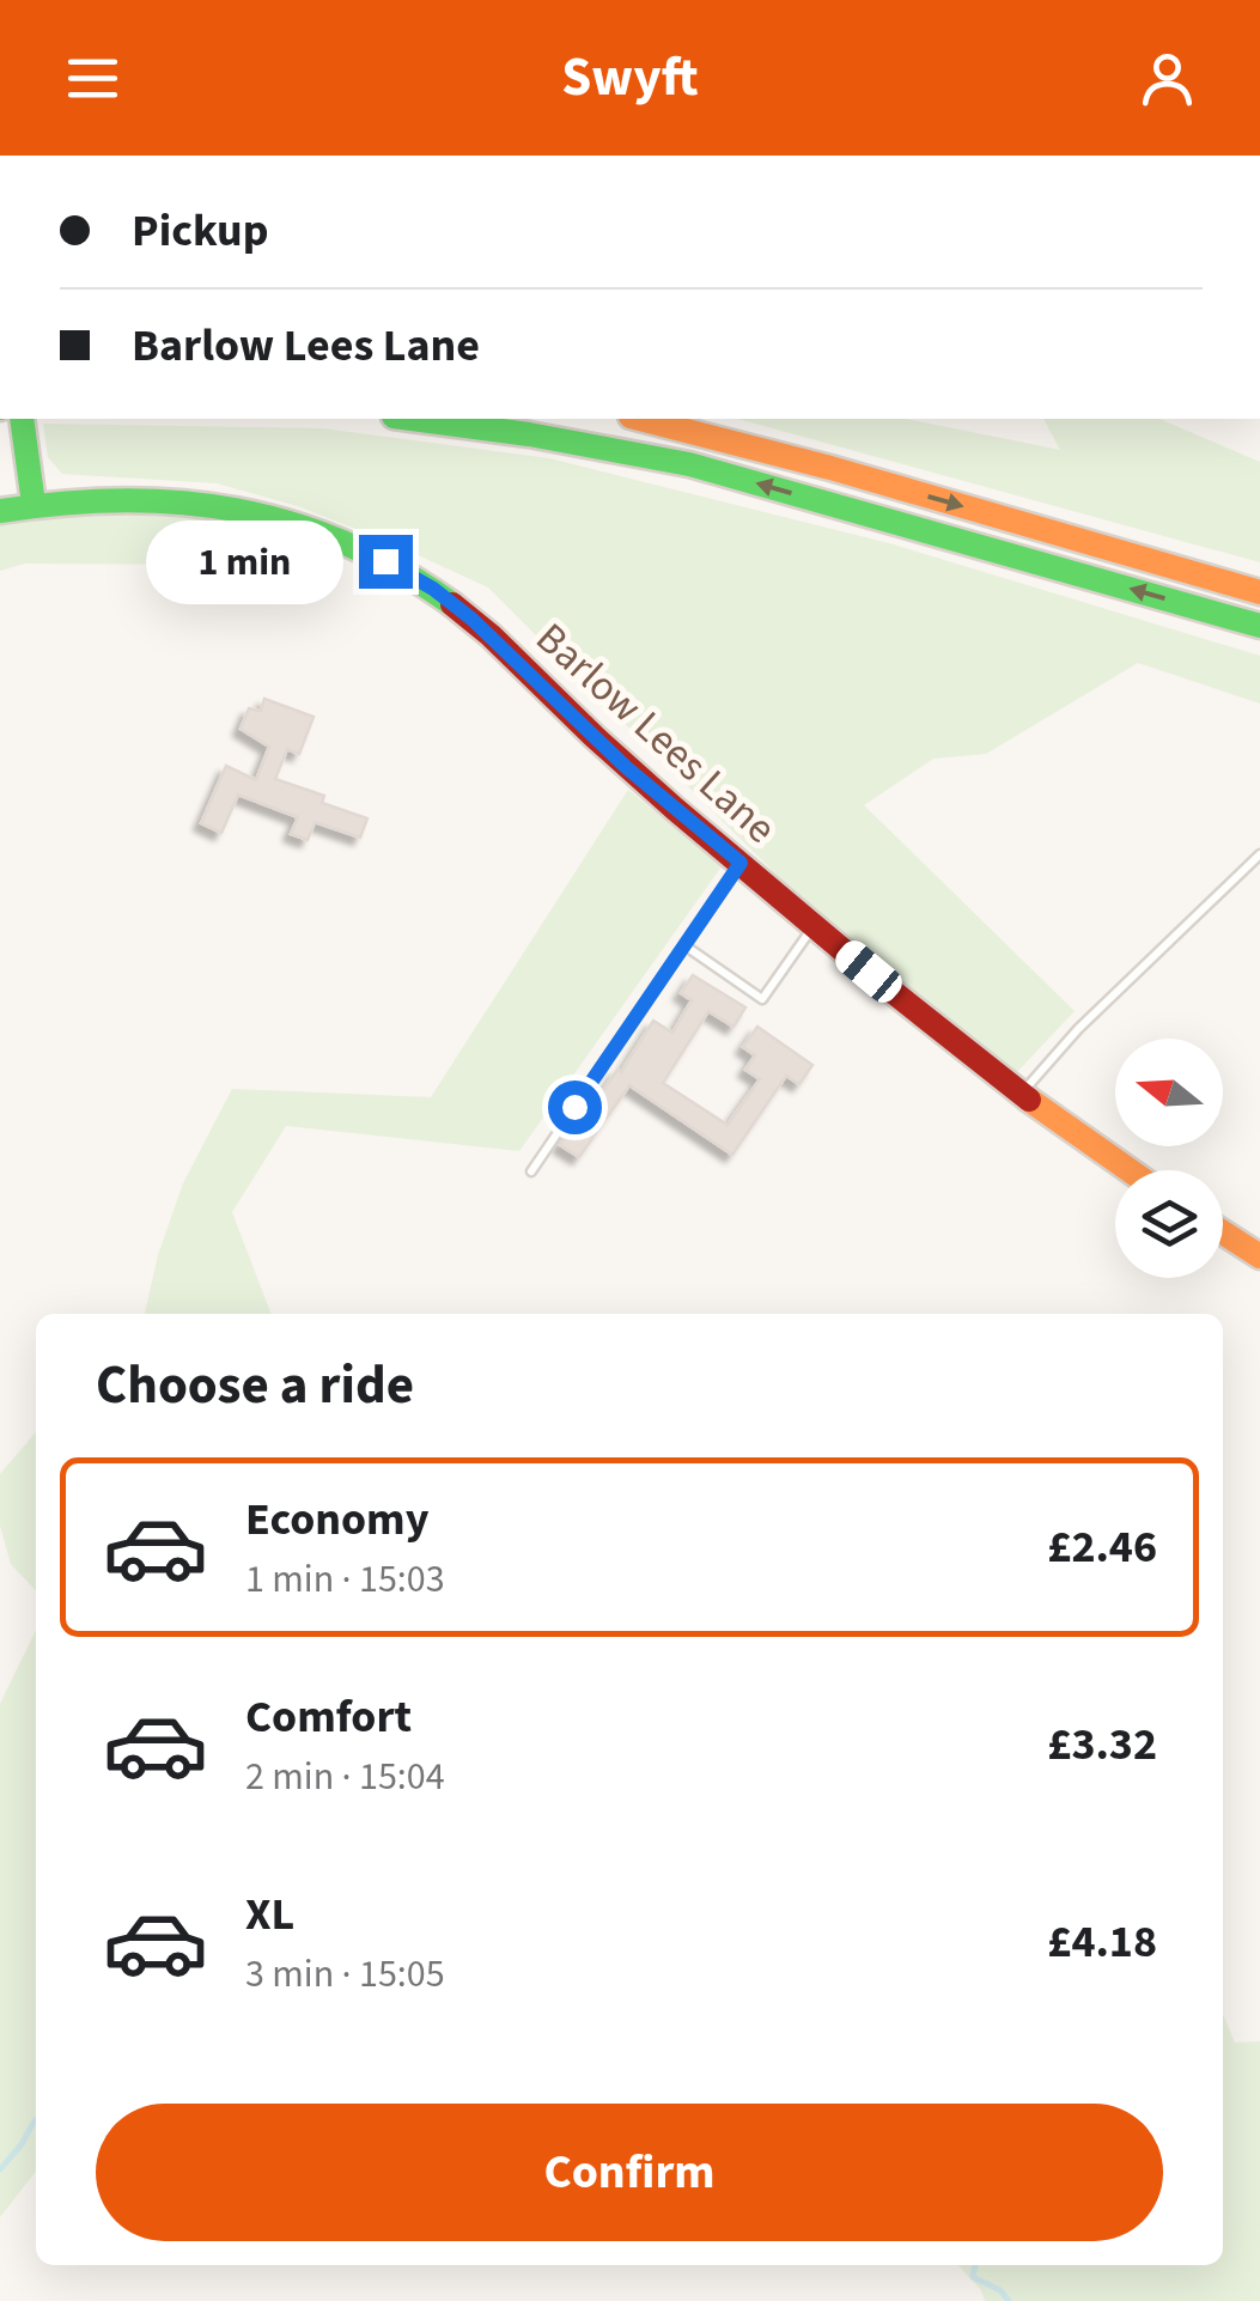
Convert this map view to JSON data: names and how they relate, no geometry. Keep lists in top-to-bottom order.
{
  "streets": {
    "main road": ["Barlow Lees Lane"]
  },
  "north": "left",
  "page": {
    "header": "Swyft",
    "banner": ["Pickup", "Barlow Lees Lane"],
    "bubble": "1 min",
    "heading": "Choose a ride",
    "list": [
      {
        "name": "Economy",
        "note": "1 min · 15:03",
        "value": "£2.46"
      },
      {
        "name": "Comfort",
        "note": "2 min · 15:04",
        "value": "£3.32"
      },
      {
        "name": "XL",
        "note": "3 min · 15:05",
        "value": "£4.18"
      }
    ],
    "buttons": "Confirm"
  }
}
